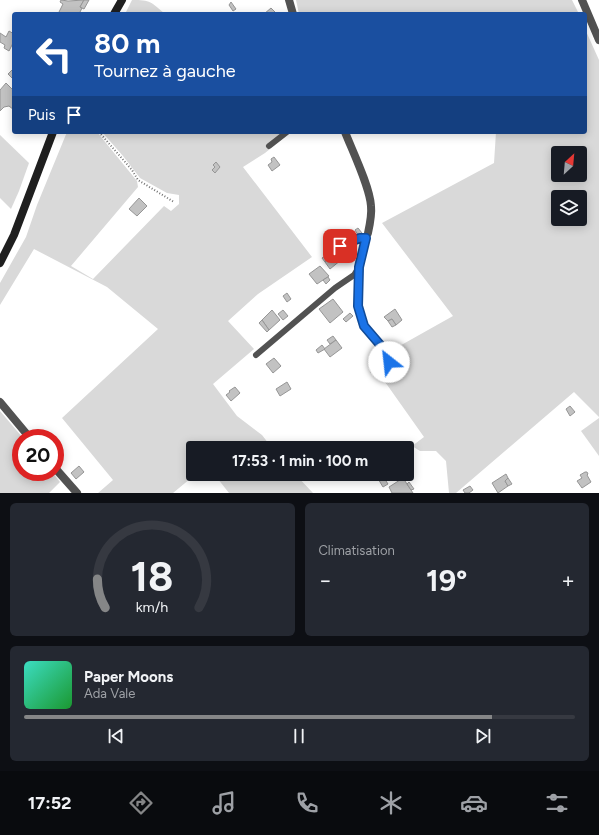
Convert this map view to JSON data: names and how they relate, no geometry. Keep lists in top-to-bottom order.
{
  "north": "top right",
  "page": {
    "turn": ["80 m", "Tournez à gauche"],
    "then": "Puis",
    "limit": "20",
    "trip": "17:53 · 1 min · 100 m",
    "tile": "Climatisation",
    "heat": ["−", "19°", "+"],
    "song": ["Paper Moons", "Ada Vale"],
    "tabs": "17:52",
    "gauge": ["18", "km/h"]
  }
}
